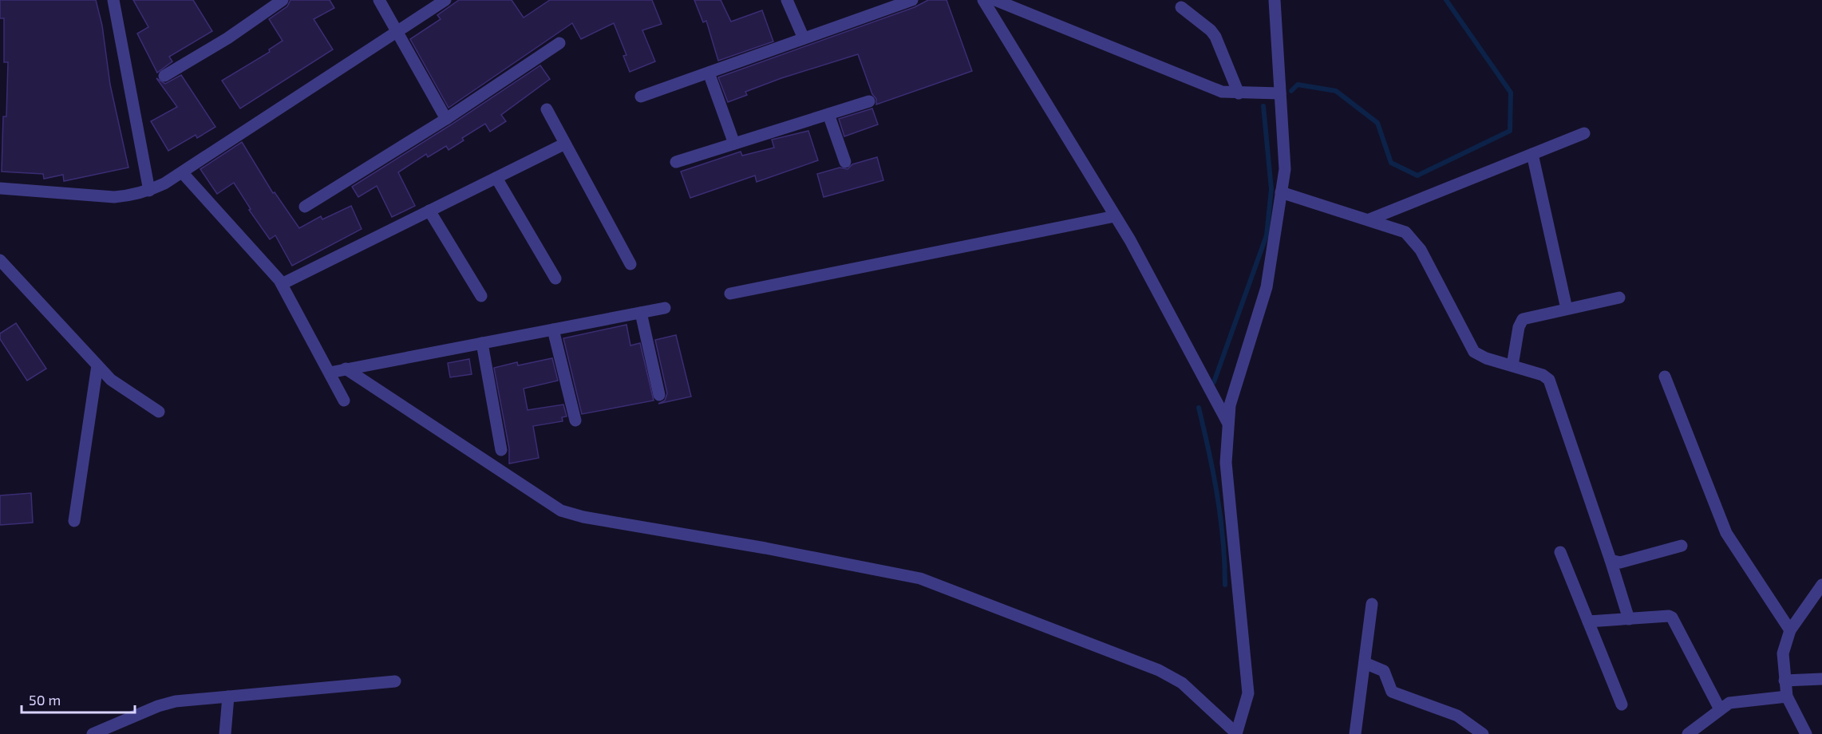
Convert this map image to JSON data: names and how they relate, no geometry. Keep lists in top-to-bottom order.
{
  "scale_bar": "50 m"
}
